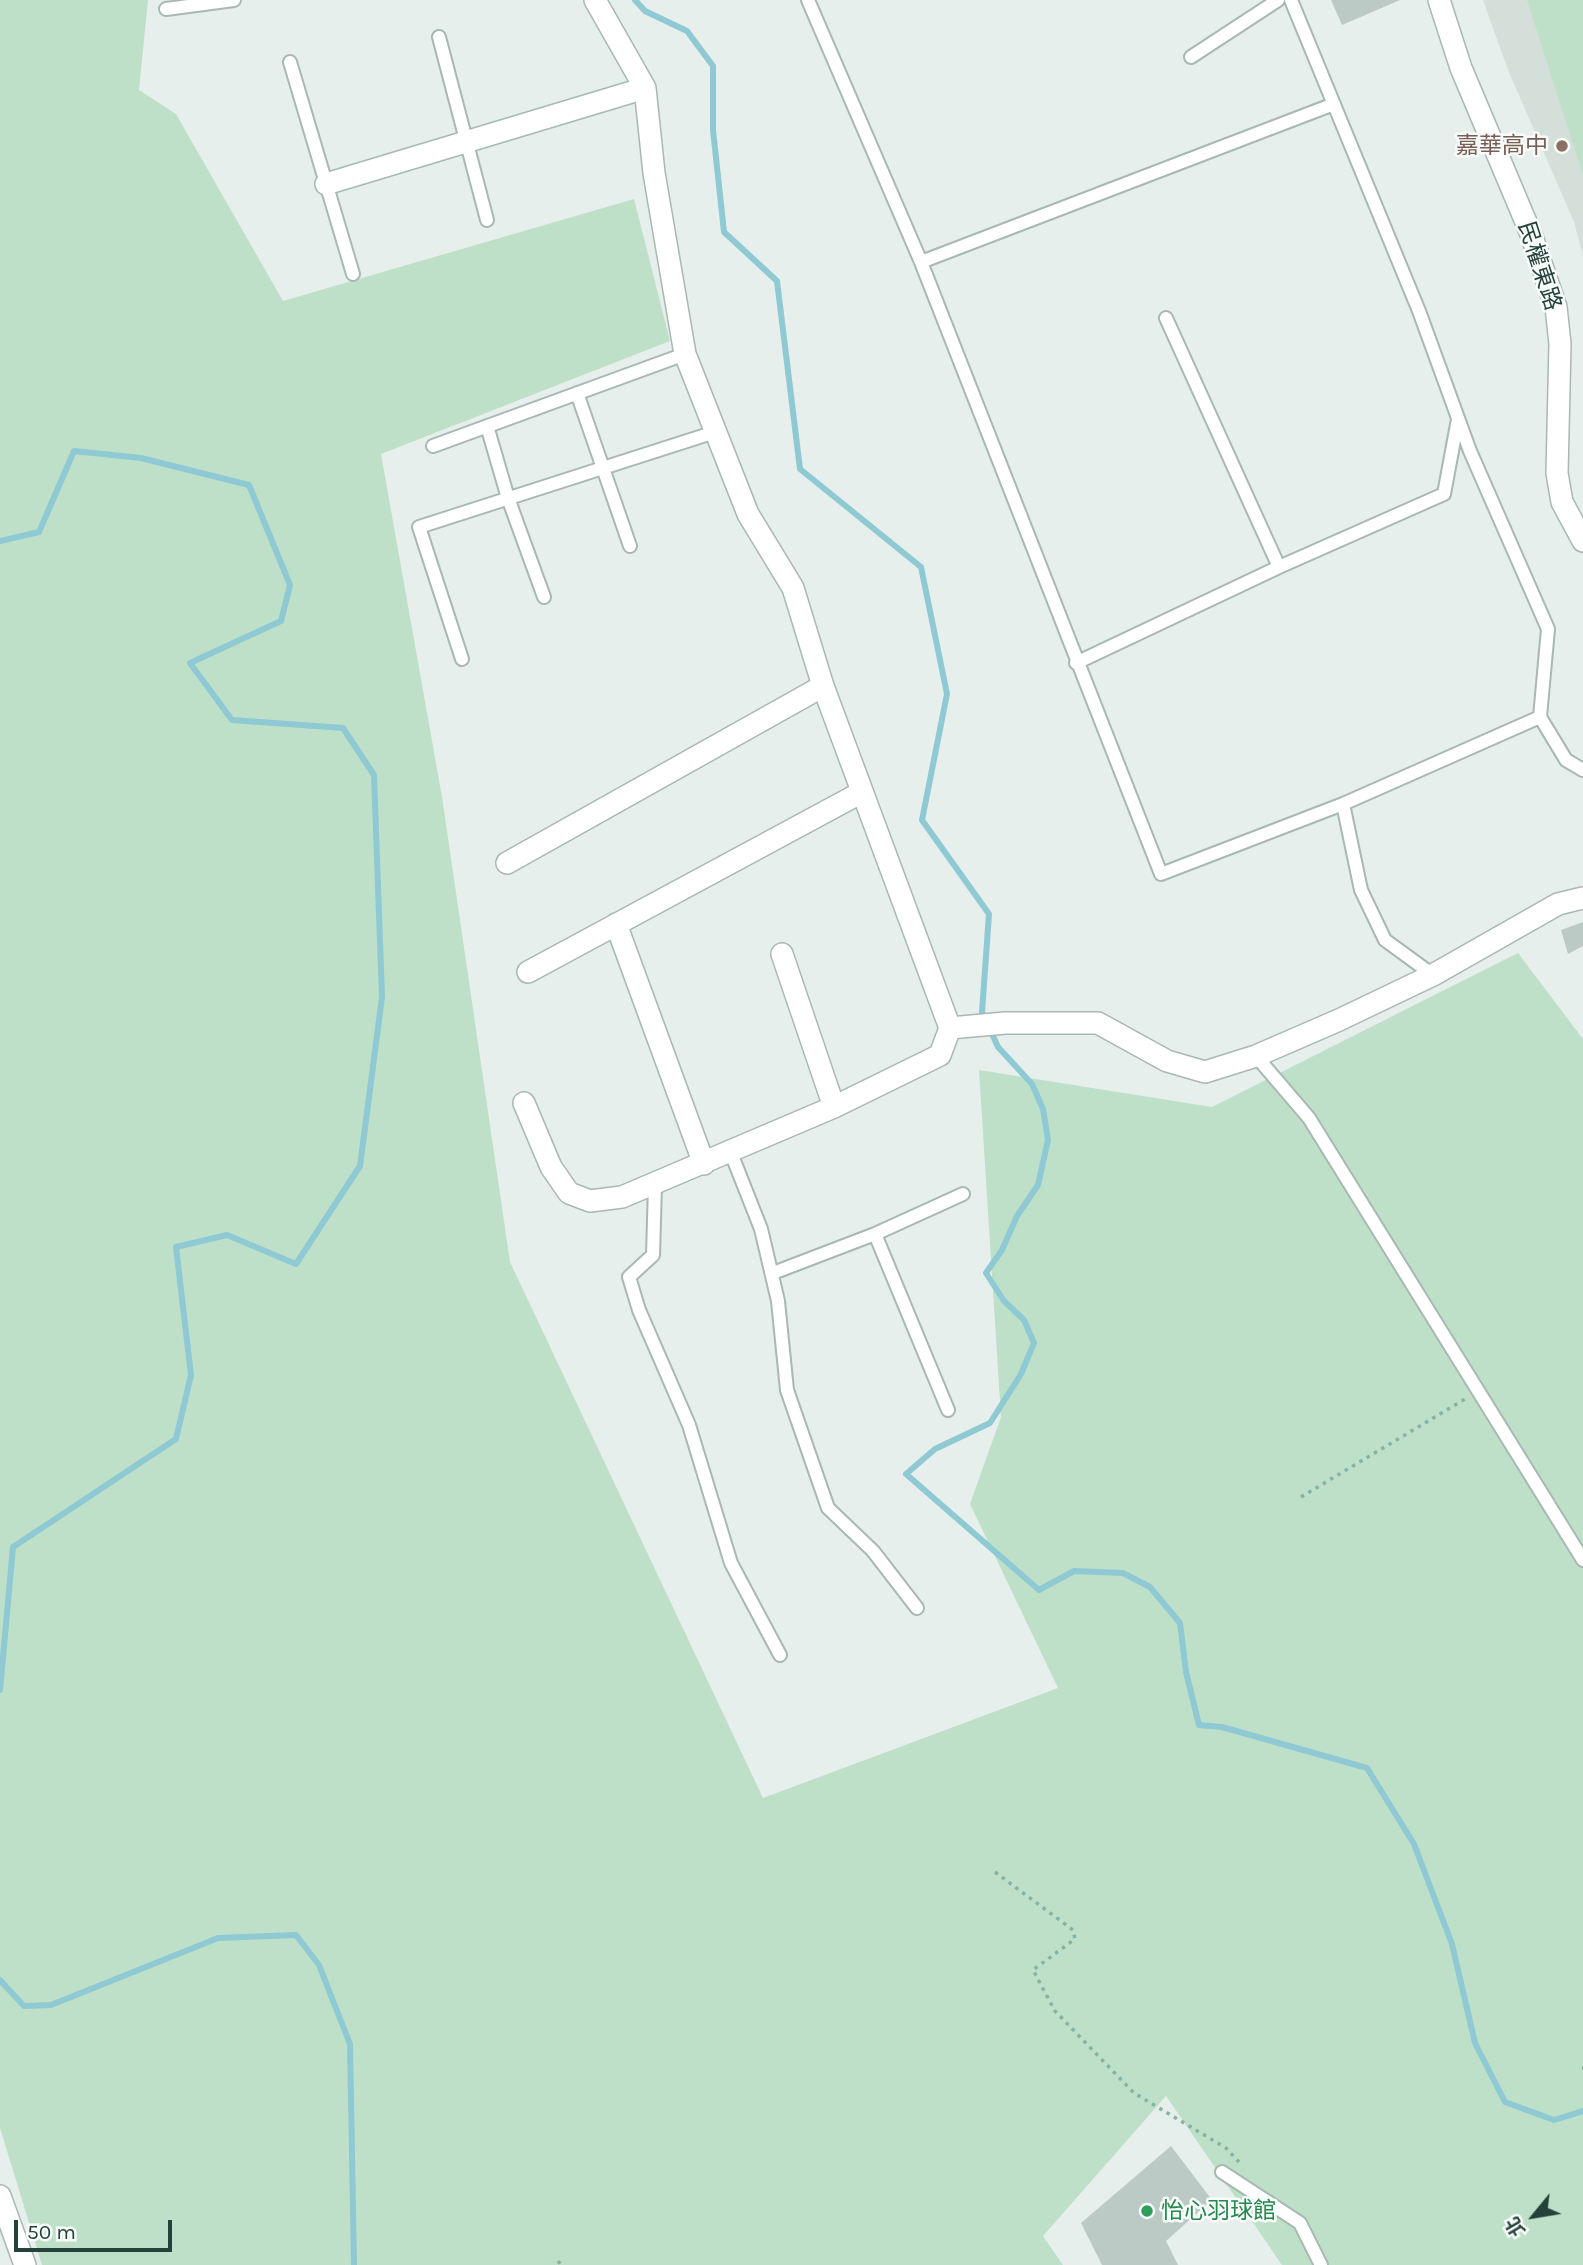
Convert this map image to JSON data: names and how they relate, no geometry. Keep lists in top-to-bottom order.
{
  "streets": {
    "street": ["民權東路"]
  },
  "places": ["嘉華高中", "怡心羽球館"],
  "scale_bar": "50 m",
  "north": "bottom left"
}
